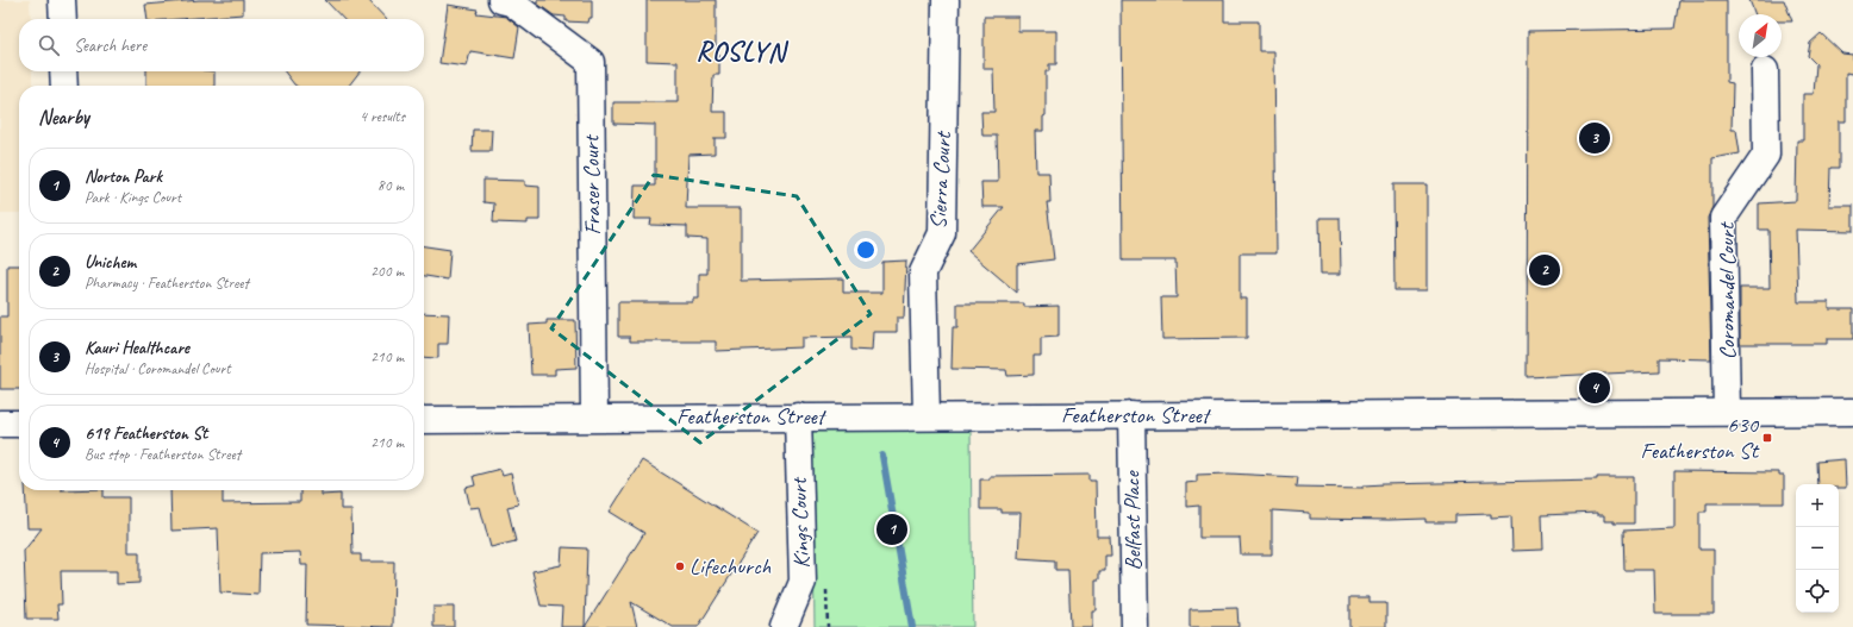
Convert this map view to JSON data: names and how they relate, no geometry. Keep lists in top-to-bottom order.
{
  "streets": {
    "street": [
      "Sierra Court",
      "Fraser Court",
      "Coromandel Court",
      "Featherston Street",
      "Belfast Place",
      "Kings Court"
    ]
  },
  "crossings": [
    ["Sierra Court", "Featherston Street"],
    ["Fraser Court", "Featherston Street"],
    ["Coromandel Court", "Featherston Street"],
    ["Featherston Street", "Belfast Place"],
    ["Featherston Street", "Kings Court"]
  ],
  "districts": ["ROSLYN"],
  "places": {
    "transit": ["630 Featherston St"],
    "other": ["Lifechurch"]
  },
  "north": "top right",
  "page": {
    "search": "Search here",
    "heading": ["Nearby", "4 results"],
    "pins": [
      "3",
      "2",
      "4",
      "1"
    ],
    "list": [
      {
        "mark": "1",
        "name": "Norton Park",
        "note": "Park · Kings Court",
        "value": "80 m"
      },
      {
        "mark": "2",
        "name": "Unichem",
        "note": "Pharmacy · Featherston Street",
        "value": "200 m"
      },
      {
        "mark": "3",
        "name": "Kauri Healthcare",
        "note": "Hospital · Coromandel Court",
        "value": "210 m"
      },
      {
        "mark": "4",
        "name": "619 Featherston St",
        "note": "Bus stop · Featherston Street",
        "value": "210 m"
      }
    ],
    "map_buttons": ["+", "−"]
  }
}
